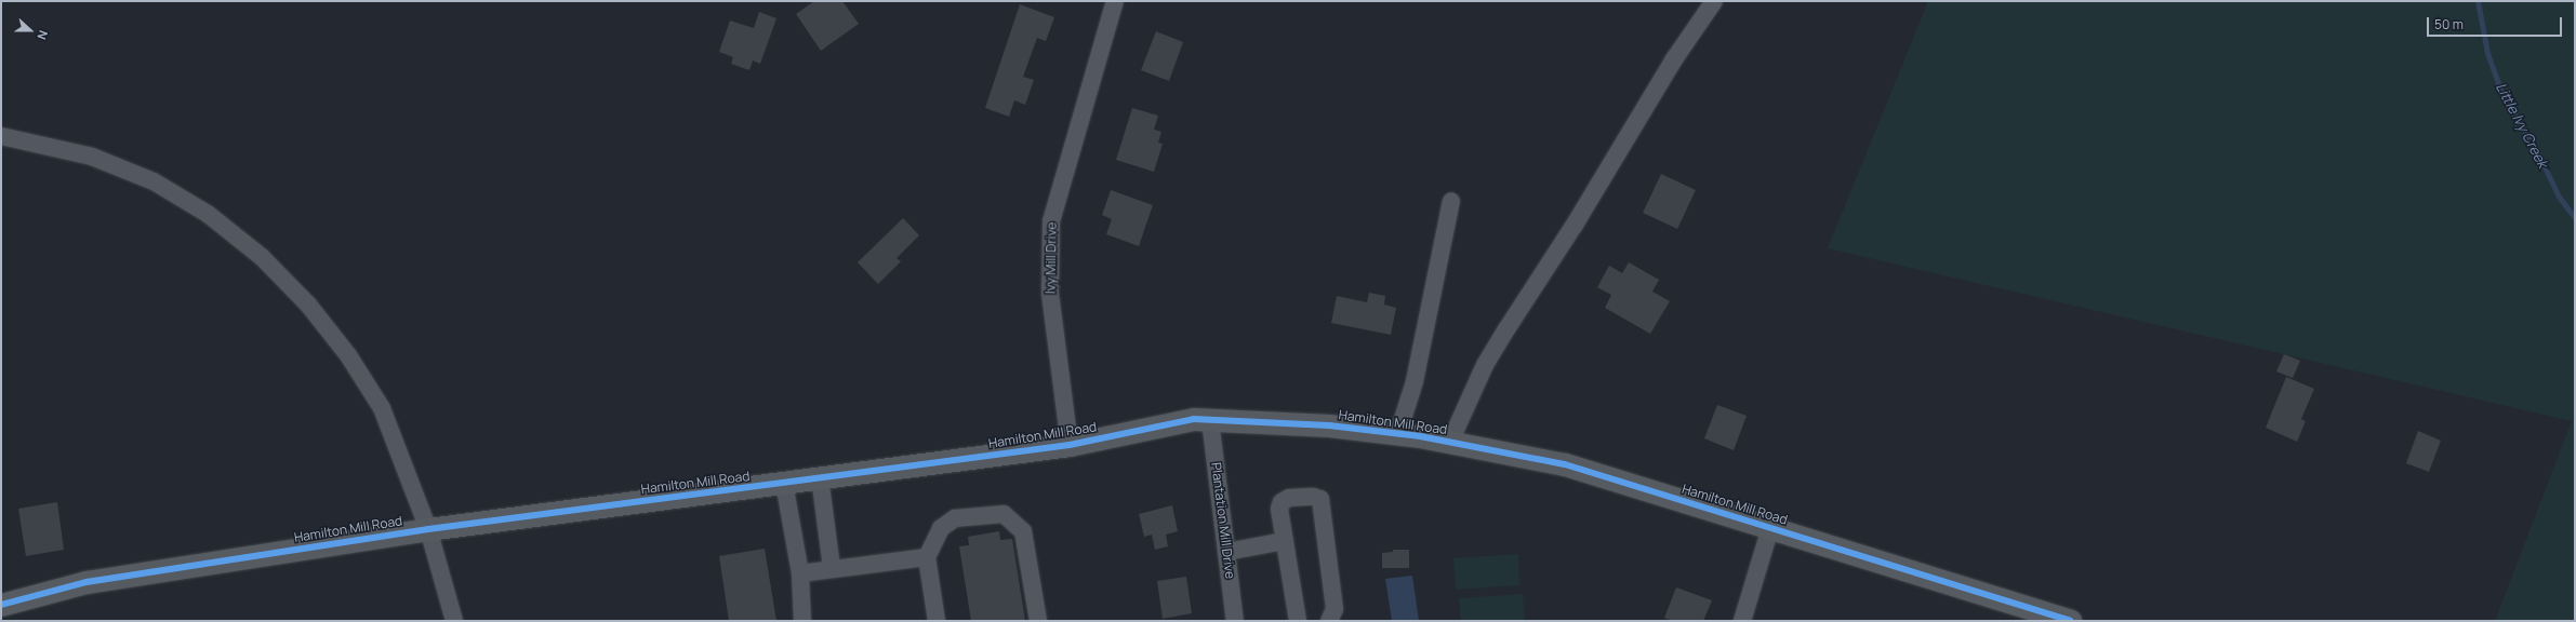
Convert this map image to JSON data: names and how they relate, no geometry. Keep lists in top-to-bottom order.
{
  "streets": {
    "main road": ["Hamilton Mill Road"],
    "street": ["Ivy Mill Drive", "Plantation Mill Drive"]
  },
  "crossings": [
    ["Ivy Mill Drive", "Hamilton Mill Road"],
    ["Hamilton Mill Road", "Plantation Mill Drive"]
  ],
  "water": ["Little Ivy Creek"],
  "scale_bar": "50 m",
  "north": "right"
}
